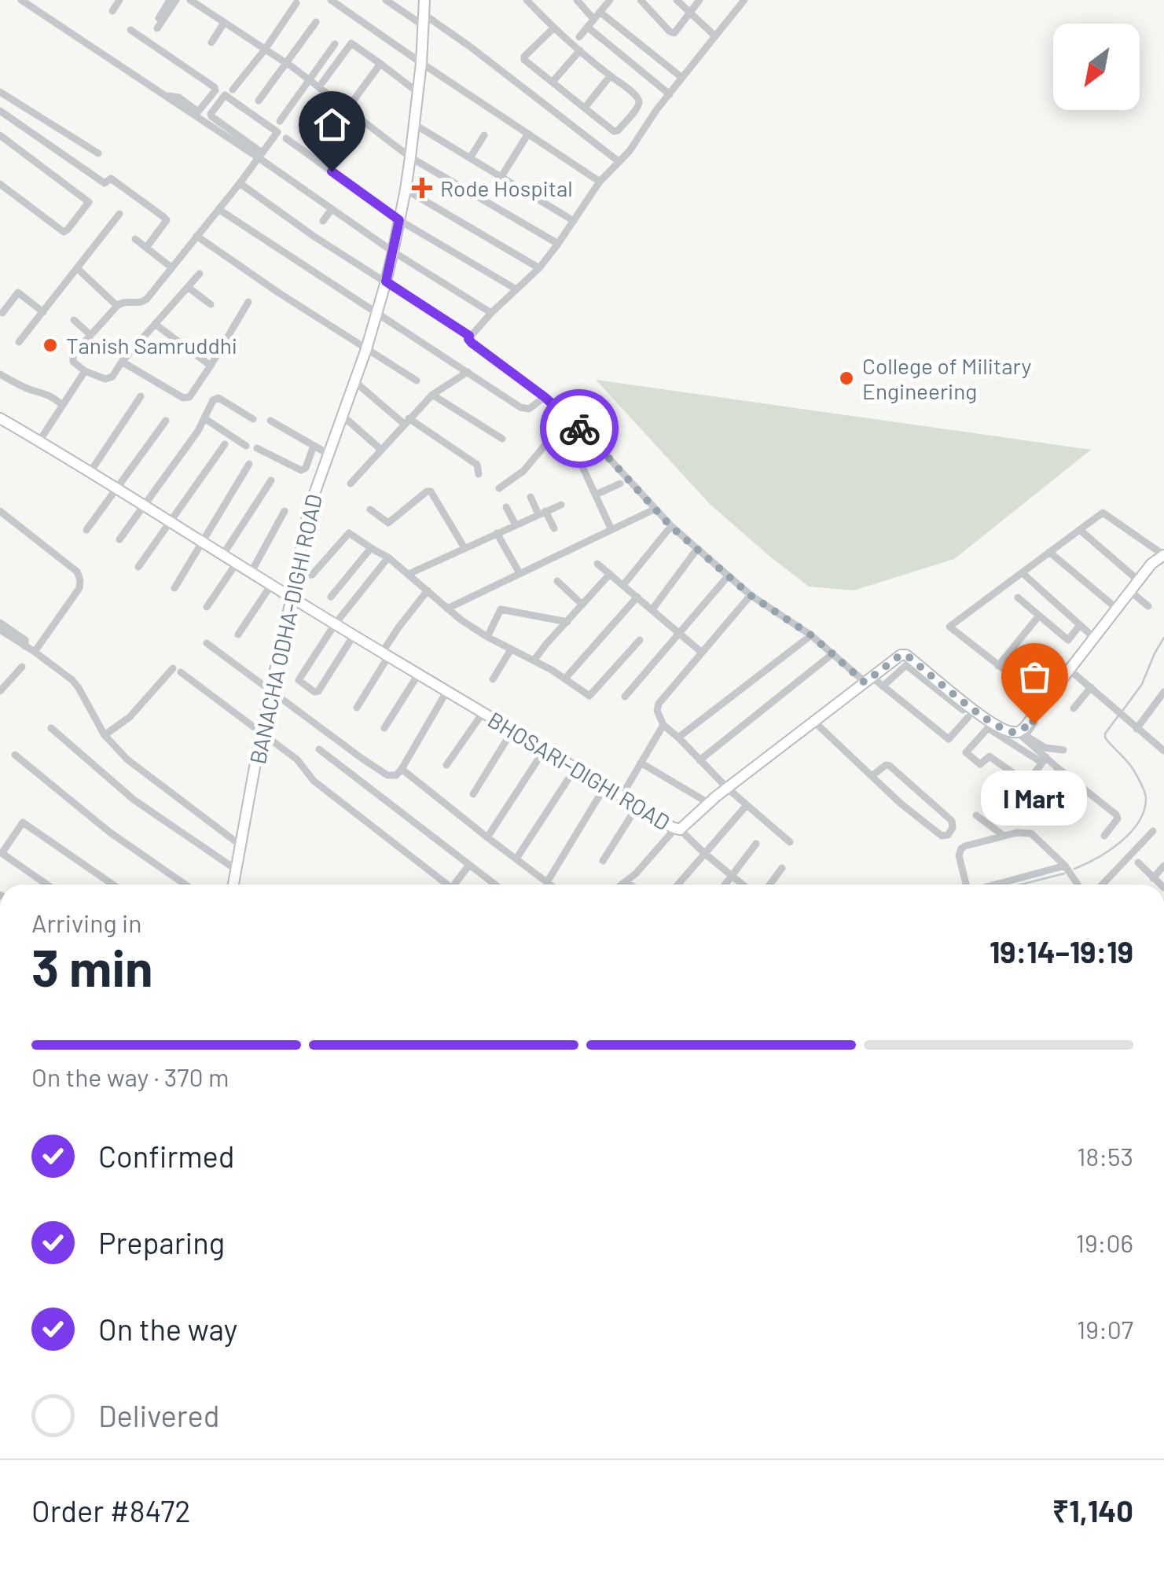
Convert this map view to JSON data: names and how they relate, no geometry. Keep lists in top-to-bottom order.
{
  "streets": {
    "street": ["BANACHA ODHA-DIGHI ROAD", "BHOSARI-DIGHI ROAD"]
  },
  "crossings": [
    ["BANACHA ODHA-DIGHI ROAD", "BHOSARI-DIGHI ROAD"]
  ],
  "places": {
    "health": ["Rode Hospital"],
    "other": ["Tanish Samruddhi", "College of Military Engineering", "I Mart"]
  },
  "north": "bottom left",
  "page": {
    "bubble": "I Mart",
    "heading": ["3 min", "Arriving in", "19:14–19:19"],
    "panel": ["Order #8472", "₹1,140"],
    "bar": "On the way · 370 m",
    "list": [
      ["Confirmed", "18:53"],
      ["Preparing", "19:06"],
      ["On the way", "19:07"],
      "Delivered"
    ]
  }
}
